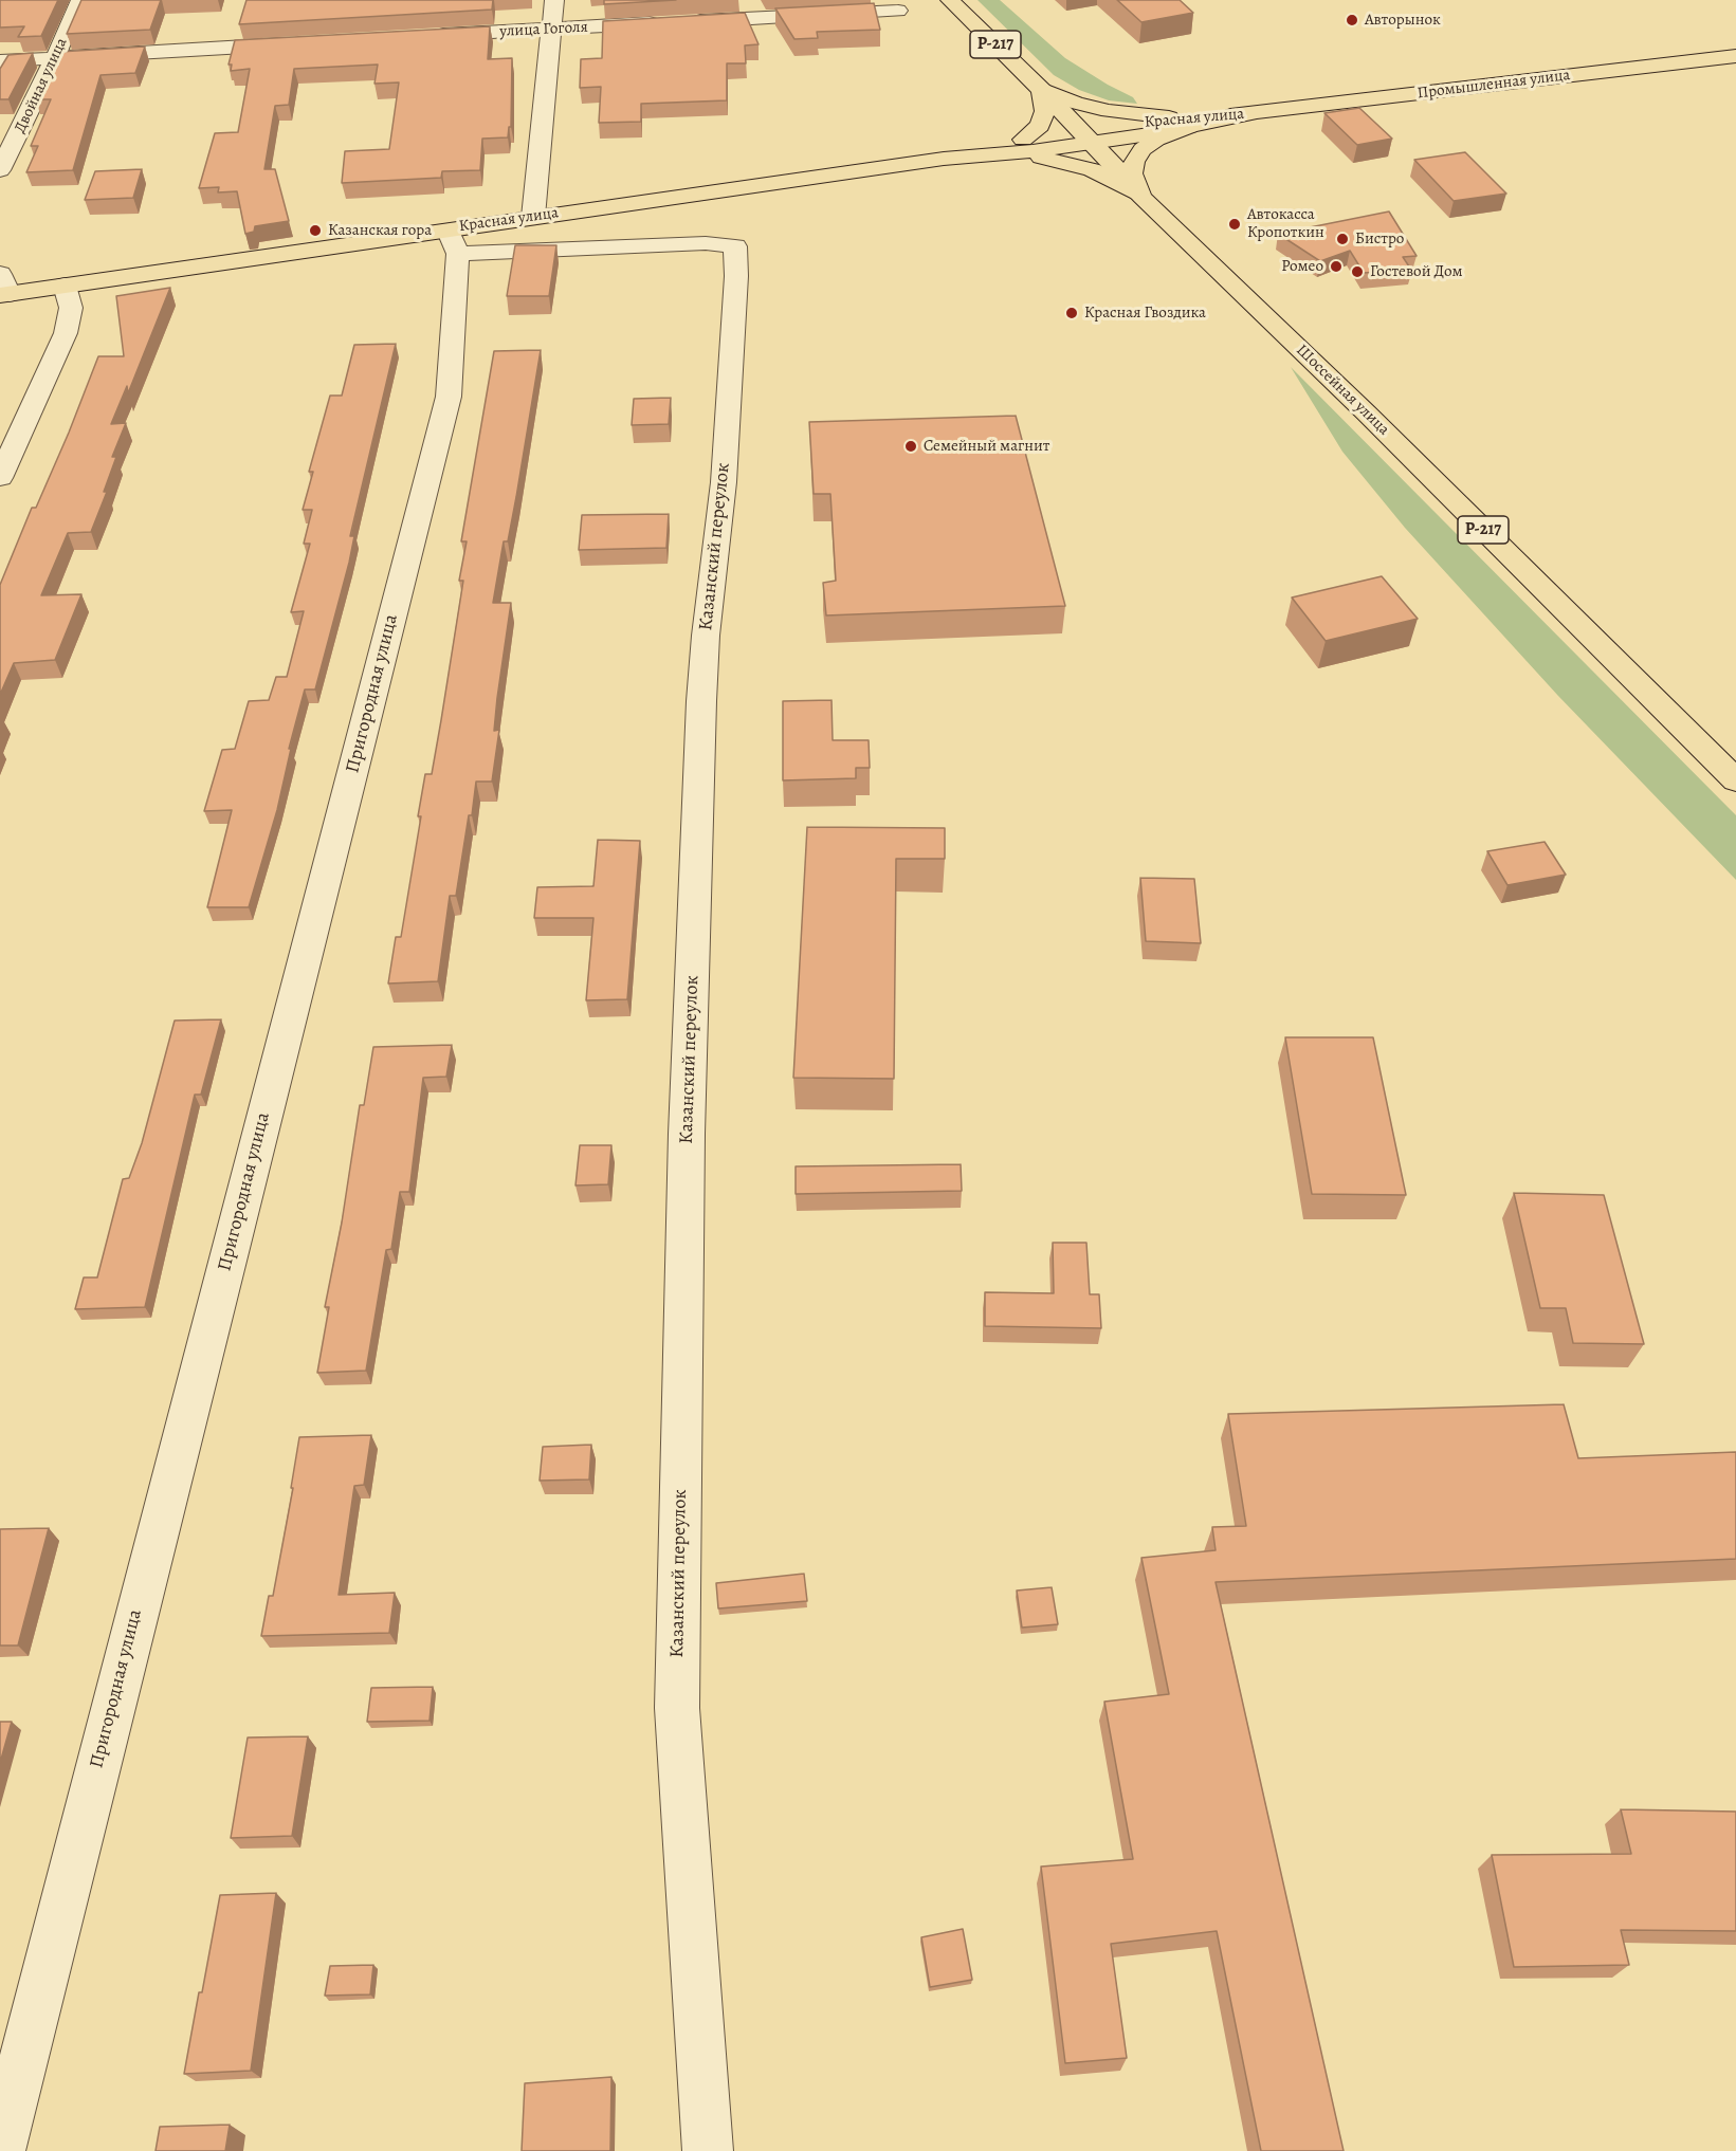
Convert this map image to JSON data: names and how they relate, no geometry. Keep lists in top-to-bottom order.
{
  "streets": {
    "main road": [
      "Р-217",
      "Промышленная улица",
      "Красная улица",
      "Шоссейная улица"
    ],
    "street": [
      "улица Гоголя",
      "Двойная улица",
      "Казанский переулок",
      "Пригородная улица"
    ]
  },
  "crossings": [
    ["Промышленная улица", "Красная улица"],
    ["Красная улица", "Шоссейная улица"],
    ["Красная улица", "Казанский переулок"],
    ["Красная улица", "Пригородная улица"],
    ["Казанский переулок", "Пригородная улица"]
  ],
  "places": [
    "Авторынок",
    "Автокасса Кропоткин",
    "Казанская гора",
    "Бистро",
    "Ромео",
    "Гостевой Дом",
    "Красная Гвоздика",
    "Семейный магнит"
  ]
}
